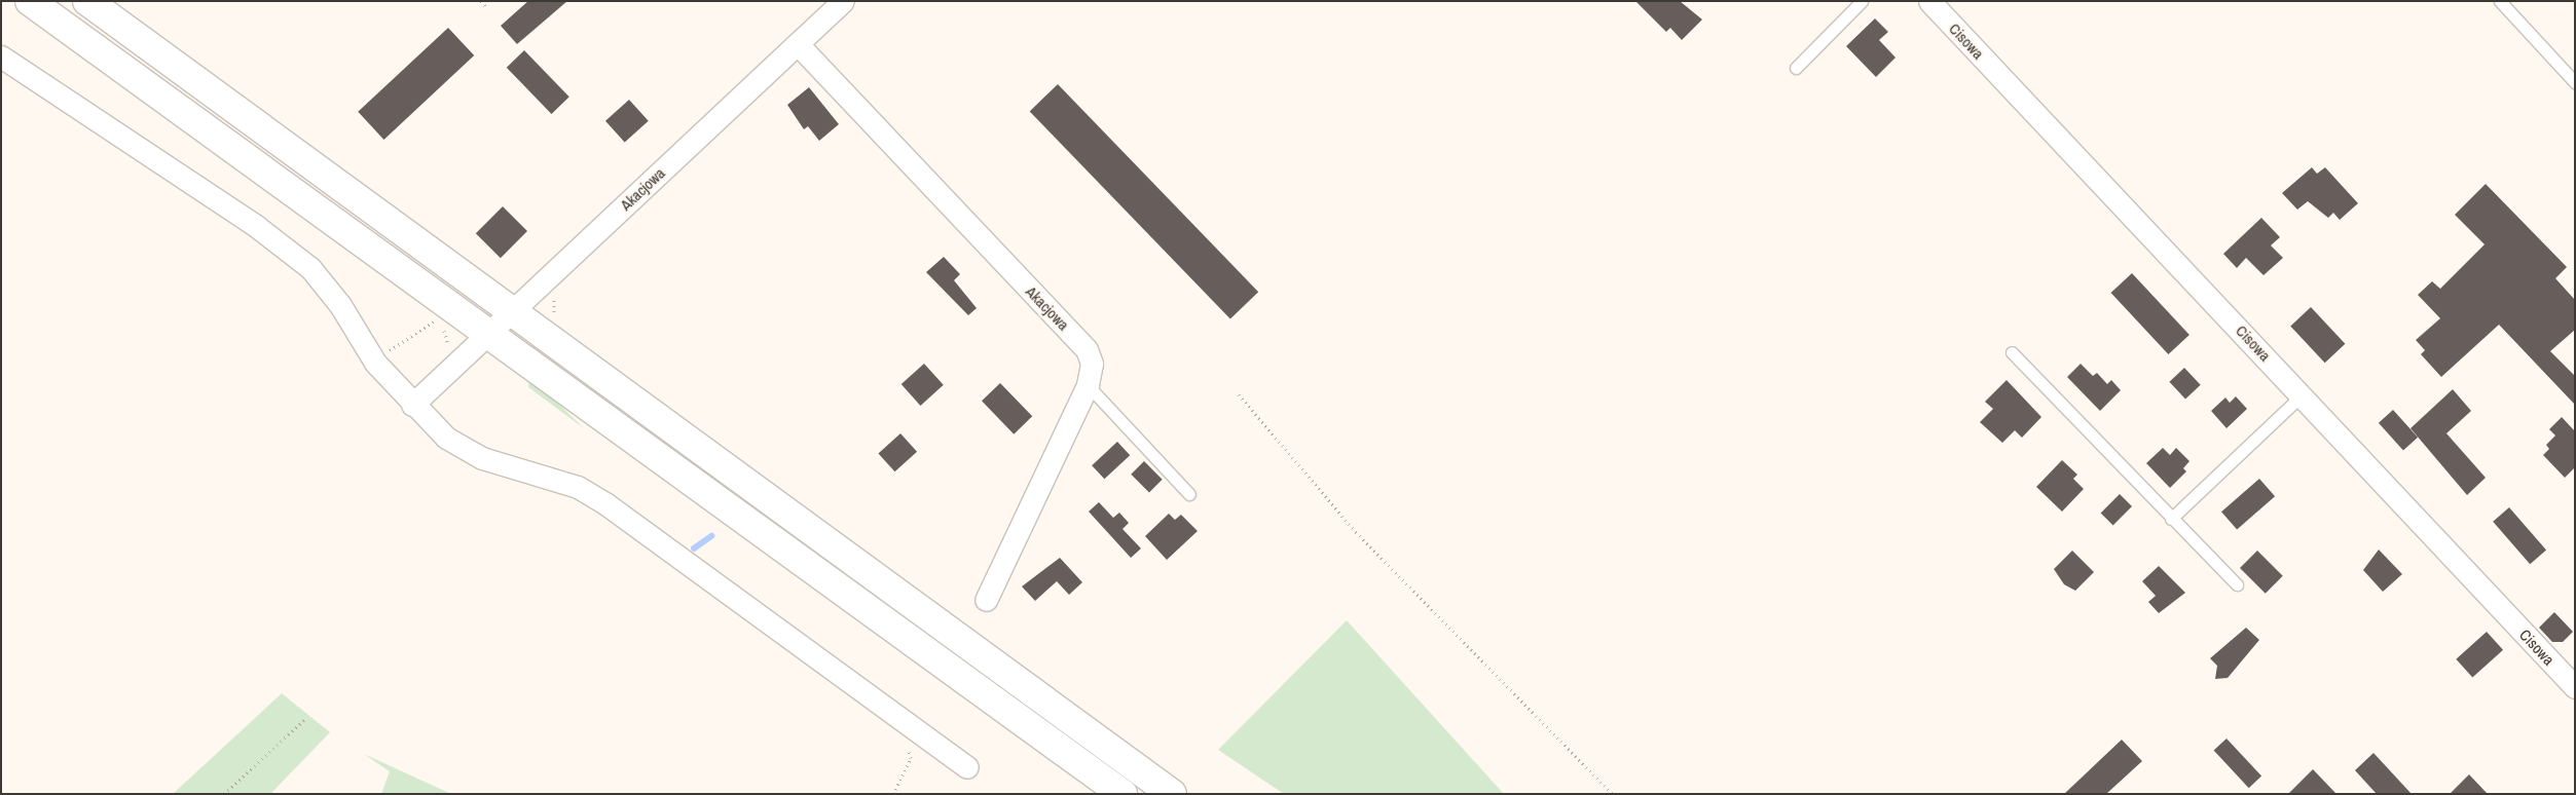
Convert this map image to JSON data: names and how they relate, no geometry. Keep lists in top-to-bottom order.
{
  "streets": {
    "street": ["Cisowa", "Akacjowa"]
  }
}
